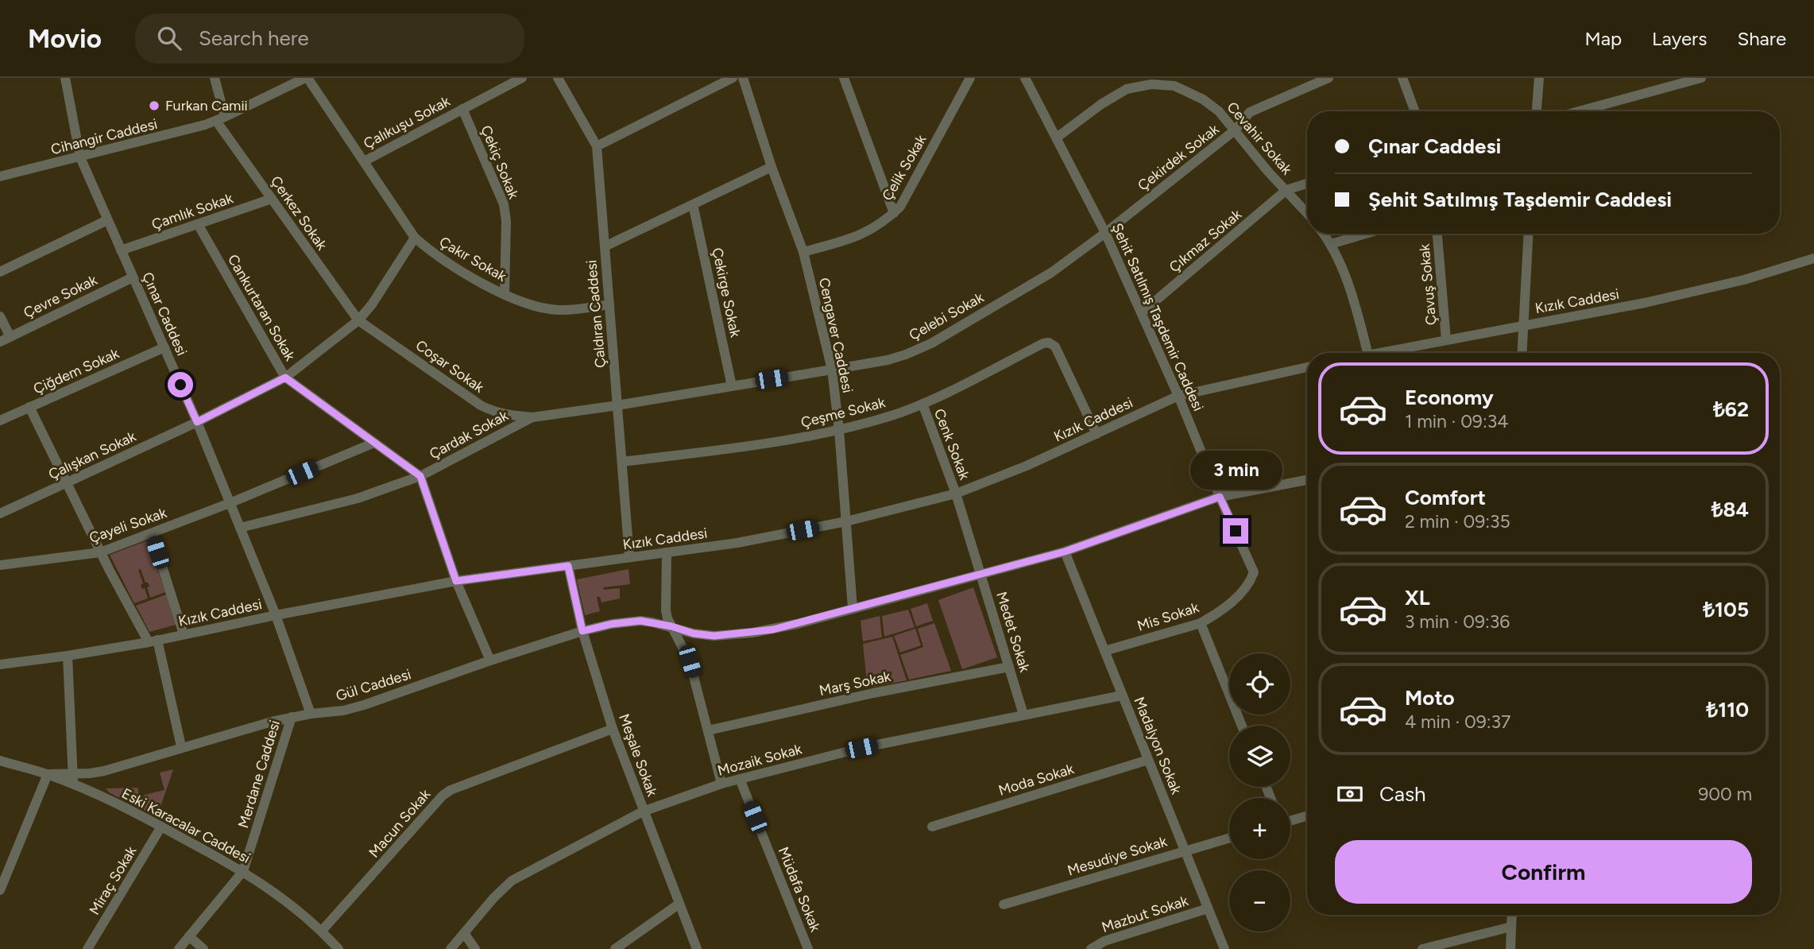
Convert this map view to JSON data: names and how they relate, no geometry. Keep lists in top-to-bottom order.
{
  "streets": {
    "street": [
      "Çalıkuşu Sokak",
      "Cihangir Caddesi",
      "Cevahir Sokak",
      "Çekirdek Sokak",
      "Çekiç Sokak",
      "Çelik Sokak",
      "Çamlık Sokak",
      "Çerkez Sokak",
      "Çıkmaz Sokak",
      "Çakır Sokak",
      "Çavuş Sokak",
      "Çekirge Sokak",
      "Çevre Sokak",
      "Kızık Caddesi",
      "Cankurtaran Sokak",
      "Çınar Caddesi",
      "Çaldıran Caddesi",
      "Çelebi Sokak",
      "Şehit Satılmış Taşdemir Caddesi",
      "Cengaver Caddesi",
      "Coşar Sokak",
      "Çiğdem Sokak",
      "Çeşme Sokak",
      "Çardak Sokak",
      "Cenk Sokak",
      "Çalışkan Sokak",
      "Çayeli Sokak",
      "Mis Sokak",
      "Medet Sokak",
      "Marş Sokak",
      "Gül Caddesi",
      "Madalyon Sokak",
      "Meşale Sokak",
      "Mozaik Sokak",
      "Merdane Caddesi",
      "Moda Sokak",
      "Macun Sokak",
      "Eski Karacalar Caddesi",
      "Mesudiye Sokak",
      "Miraç Sokak",
      "Müdafa Sokak",
      "Mazbut Sokak"
    ]
  },
  "crossings": [
    ["Çalıkuşu Sokak", "Çekiç Sokak"],
    ["Çalıkuşu Sokak", "Çakır Sokak"],
    ["Cihangir Caddesi", "Çerkez Sokak"],
    ["Cihangir Caddesi", "Çakır Sokak"],
    ["Cihangir Caddesi", "Çınar Caddesi"],
    ["Cevahir Sokak", "Çekirdek Sokak"],
    ["Cevahir Sokak", "Çıkmaz Sokak"],
    ["Cevahir Sokak", "Şehit Satılmış Taşdemir Caddesi"],
    ["Çekirdek Sokak", "Çelebi Sokak"],
    ["Çekirdek Sokak", "Şehit Satılmış Taşdemir Caddesi"],
    ["Çekiç Sokak", "Çakır Sokak"],
    ["Çelik Sokak", "Cengaver Caddesi"],
    ["Çamlık Sokak", "Çerkez Sokak"],
    ["Çamlık Sokak", "Cankurtaran Sokak"],
    ["Çamlık Sokak", "Çınar Caddesi"],
    ["Çerkez Sokak", "Coşar Sokak"],
    ["Çerkez Sokak", "Çalışkan Sokak"],
    ["Çıkmaz Sokak", "Şehit Satılmış Taşdemir Caddesi"],
    ["Çakır Sokak", "Çaldıran Caddesi"],
    ["Çakır Sokak", "Çalışkan Sokak"],
    ["Çavuş Sokak", "Kızık Caddesi"],
    ["Çekirge Sokak", "Çelebi Sokak"],
    ["Çevre Sokak", "Çınar Caddesi"],
    ["Kızık Caddesi", "Çınar Caddesi"],
    ["Kızık Caddesi", "Çaldıran Caddesi"],
    ["Kızık Caddesi", "Şehit Satılmış Taşdemir Caddesi"],
    ["Kızık Caddesi", "Cengaver Caddesi"],
    ["Kızık Caddesi", "Çeşme Sokak"],
    ["Kızık Caddesi", "Cenk Sokak"],
    ["Kızık Caddesi", "Medet Sokak"],
    ["Kızık Caddesi", "Meşale Sokak"],
    ["Cankurtaran Sokak", "Çardak Sokak"],
    ["Cankurtaran Sokak", "Çalışkan Sokak"],
    ["Cankurtaran Sokak", "Çayeli Sokak"],
    ["Çınar Caddesi", "Çiğdem Sokak"],
    ["Çınar Caddesi", "Çardak Sokak"],
    ["Çınar Caddesi", "Çalışkan Sokak"],
    ["Çınar Caddesi", "Çayeli Sokak"],
    ["Çınar Caddesi", "Gül Caddesi"],
    ["Çaldıran Caddesi", "Çelebi Sokak"],
    ["Çaldıran Caddesi", "Çeşme Sokak"],
    ["Çaldıran Caddesi", "Çardak Sokak"],
    ["Çelebi Sokak", "Şehit Satılmış Taşdemir Caddesi"],
    ["Çelebi Sokak", "Cengaver Caddesi"],
    ["Çelebi Sokak", "Çardak Sokak"],
    ["Şehit Satılmış Taşdemir Caddesi", "Mis Sokak"],
    ["Şehit Satılmış Taşdemir Caddesi", "Gül Caddesi"],
    ["Cengaver Caddesi", "Çeşme Sokak"],
    ["Cengaver Caddesi", "Gül Caddesi"],
    ["Coşar Sokak", "Çardak Sokak"],
    ["Coşar Sokak", "Çalışkan Sokak"],
    ["Çeşme Sokak", "Cenk Sokak"],
    ["Cenk Sokak", "Medet Sokak"],
    ["Mis Sokak", "Madalyon Sokak"],
    ["Medet Sokak", "Marş Sokak"],
    ["Medet Sokak", "Gül Caddesi"],
    ["Medet Sokak", "Mozaik Sokak"],
    ["Gül Caddesi", "Madalyon Sokak"],
    ["Gül Caddesi", "Meşale Sokak"],
    ["Gül Caddesi", "Merdane Caddesi"],
    ["Gül Caddesi", "Eski Karacalar Caddesi"],
    ["Madalyon Sokak", "Mozaik Sokak"],
    ["Madalyon Sokak", "Moda Sokak"],
    ["Madalyon Sokak", "Mesudiye Sokak"],
    ["Madalyon Sokak", "Mazbut Sokak"],
    ["Meşale Sokak", "Mozaik Sokak"],
    ["Meşale Sokak", "Macun Sokak"],
    ["Mozaik Sokak", "Müdafa Sokak"],
    ["Merdane Caddesi", "Eski Karacalar Caddesi"],
    ["Macun Sokak", "Eski Karacalar Caddesi"],
    ["Eski Karacalar Caddesi", "Miraç Sokak"]
  ],
  "places": ["Furkan Camii"],
  "page": {
    "header": "Movio",
    "search": "Search here",
    "nav": ["Map", "Layers", "Share"],
    "banner": ["Çınar Caddesi", "Şehit Satılmış Taşdemir Caddesi"],
    "list": [
      {
        "name": "Economy",
        "note": "1 min · 09:34",
        "value": "₺62"
      },
      {
        "name": "Comfort",
        "note": "2 min · 09:35",
        "value": "₺84"
      },
      {
        "name": "XL",
        "note": "3 min · 09:36",
        "value": "₺105"
      },
      {
        "name": "Moto",
        "note": "4 min · 09:37",
        "value": "₺110"
      }
    ],
    "bubble": "3 min",
    "map_buttons": ["+", "−"],
    "pay": ["Cash", "900 m"],
    "buttons": "Confirm"
  }
}
